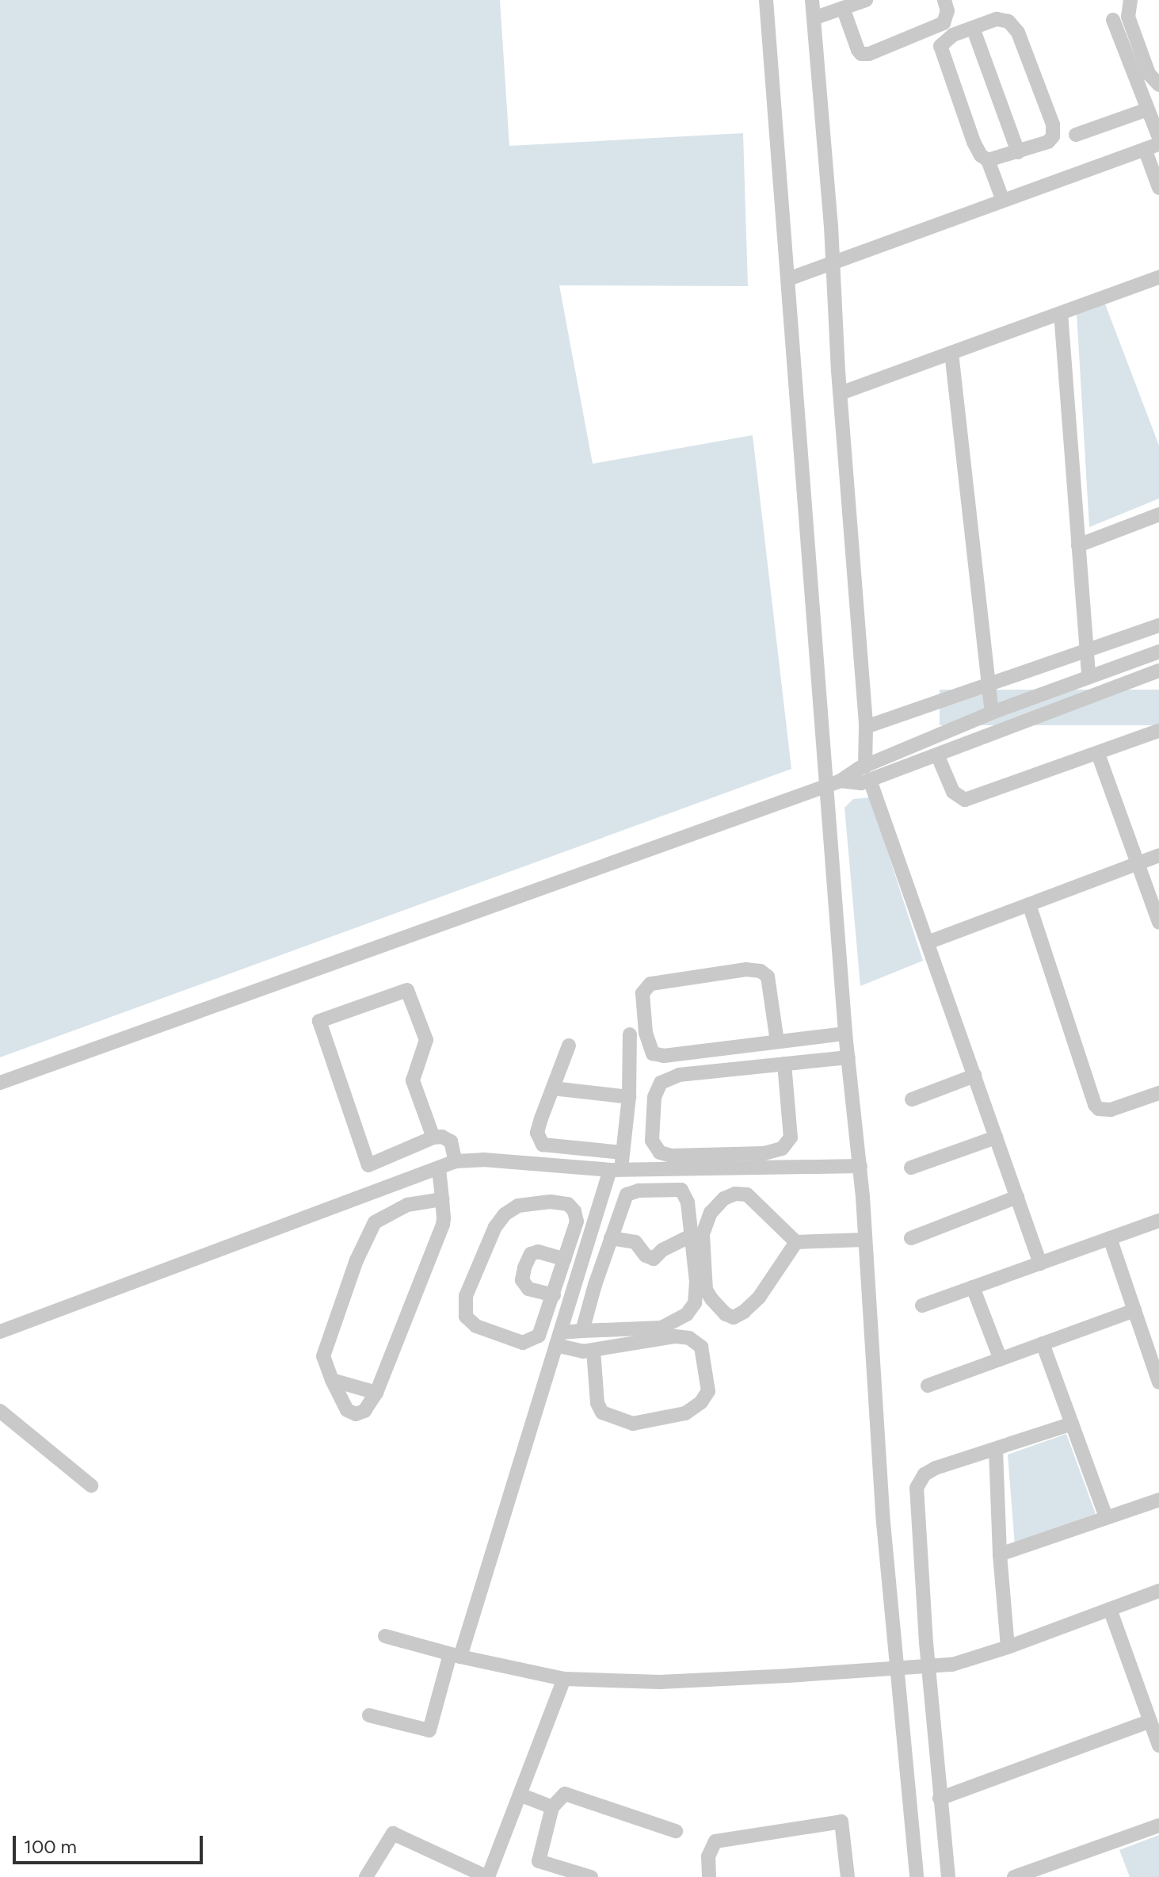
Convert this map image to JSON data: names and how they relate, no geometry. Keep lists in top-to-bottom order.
{
  "scale_bar": "100 m"
}
